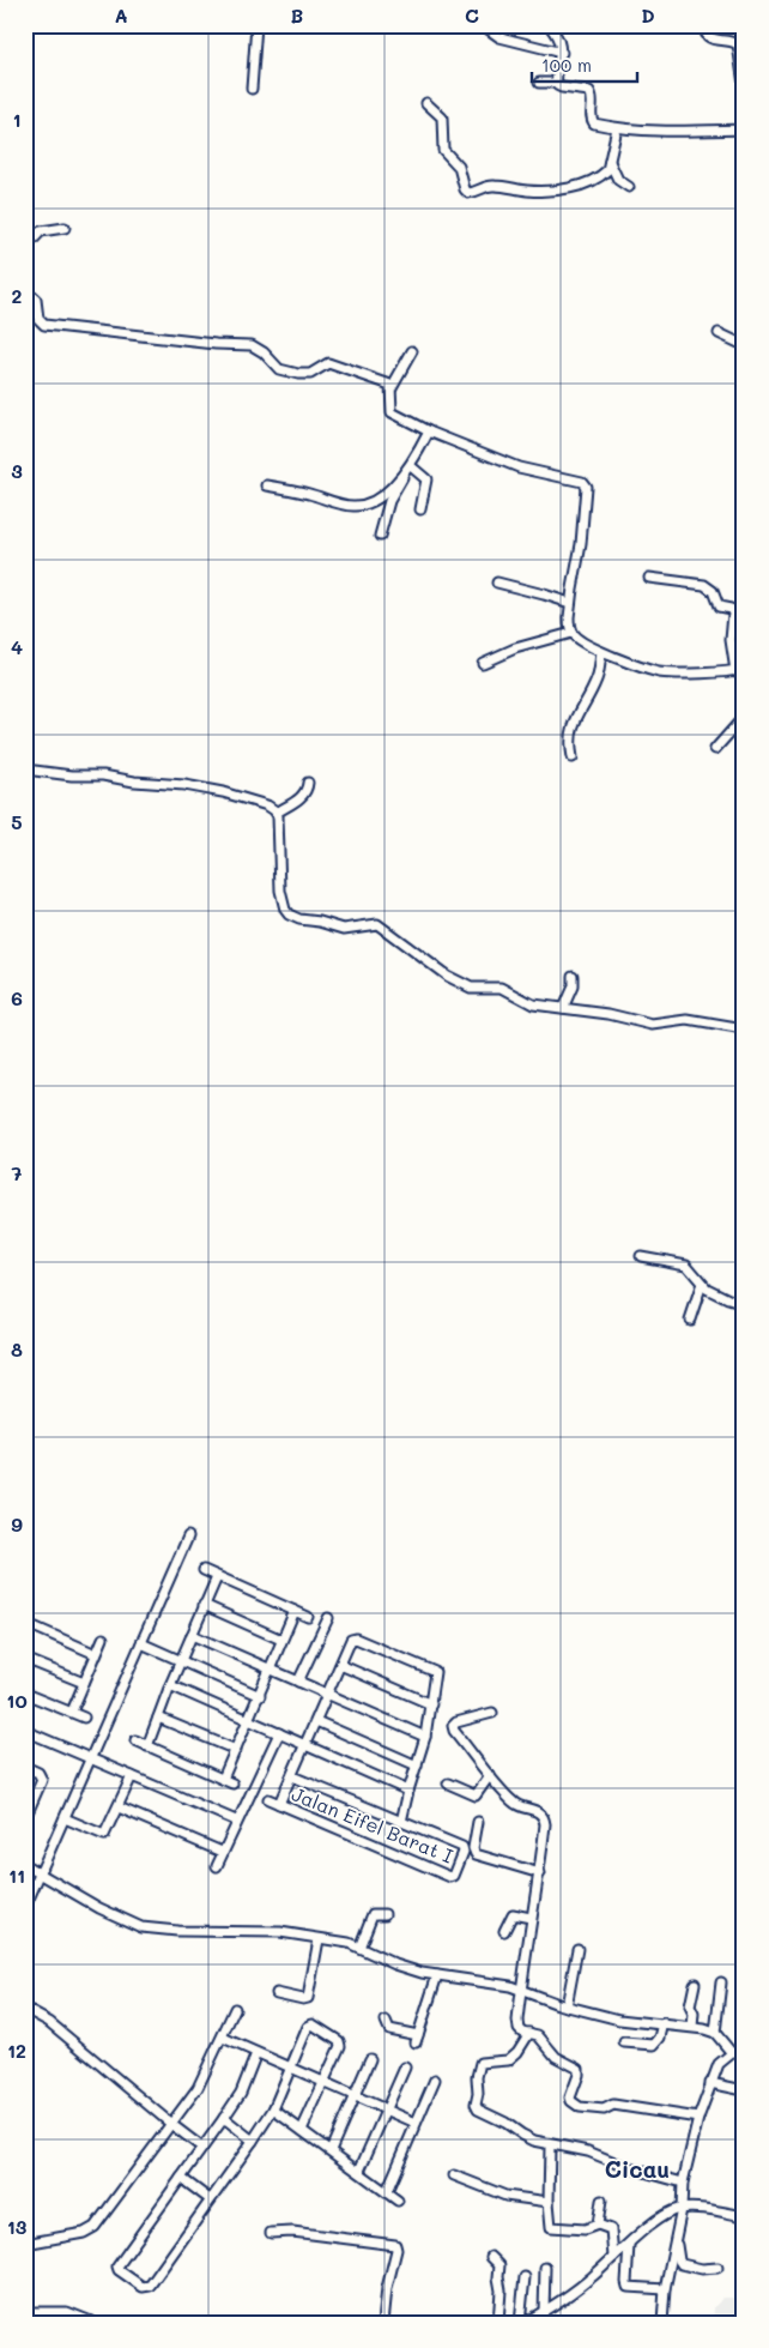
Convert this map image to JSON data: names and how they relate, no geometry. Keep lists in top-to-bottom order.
{
  "streets": {
    "street": ["Jalan Eifel Barat I"]
  },
  "districts": ["Cicau"],
  "scale_bar": "100 m",
  "grid": {
    "columns": [
      "A",
      "B",
      "C",
      "D"
    ],
    "rows": [
      "1",
      "2",
      "3",
      "4",
      "5",
      "6",
      "7",
      "8",
      "9",
      "10",
      "11",
      "12",
      "13"
    ]
  }
}
